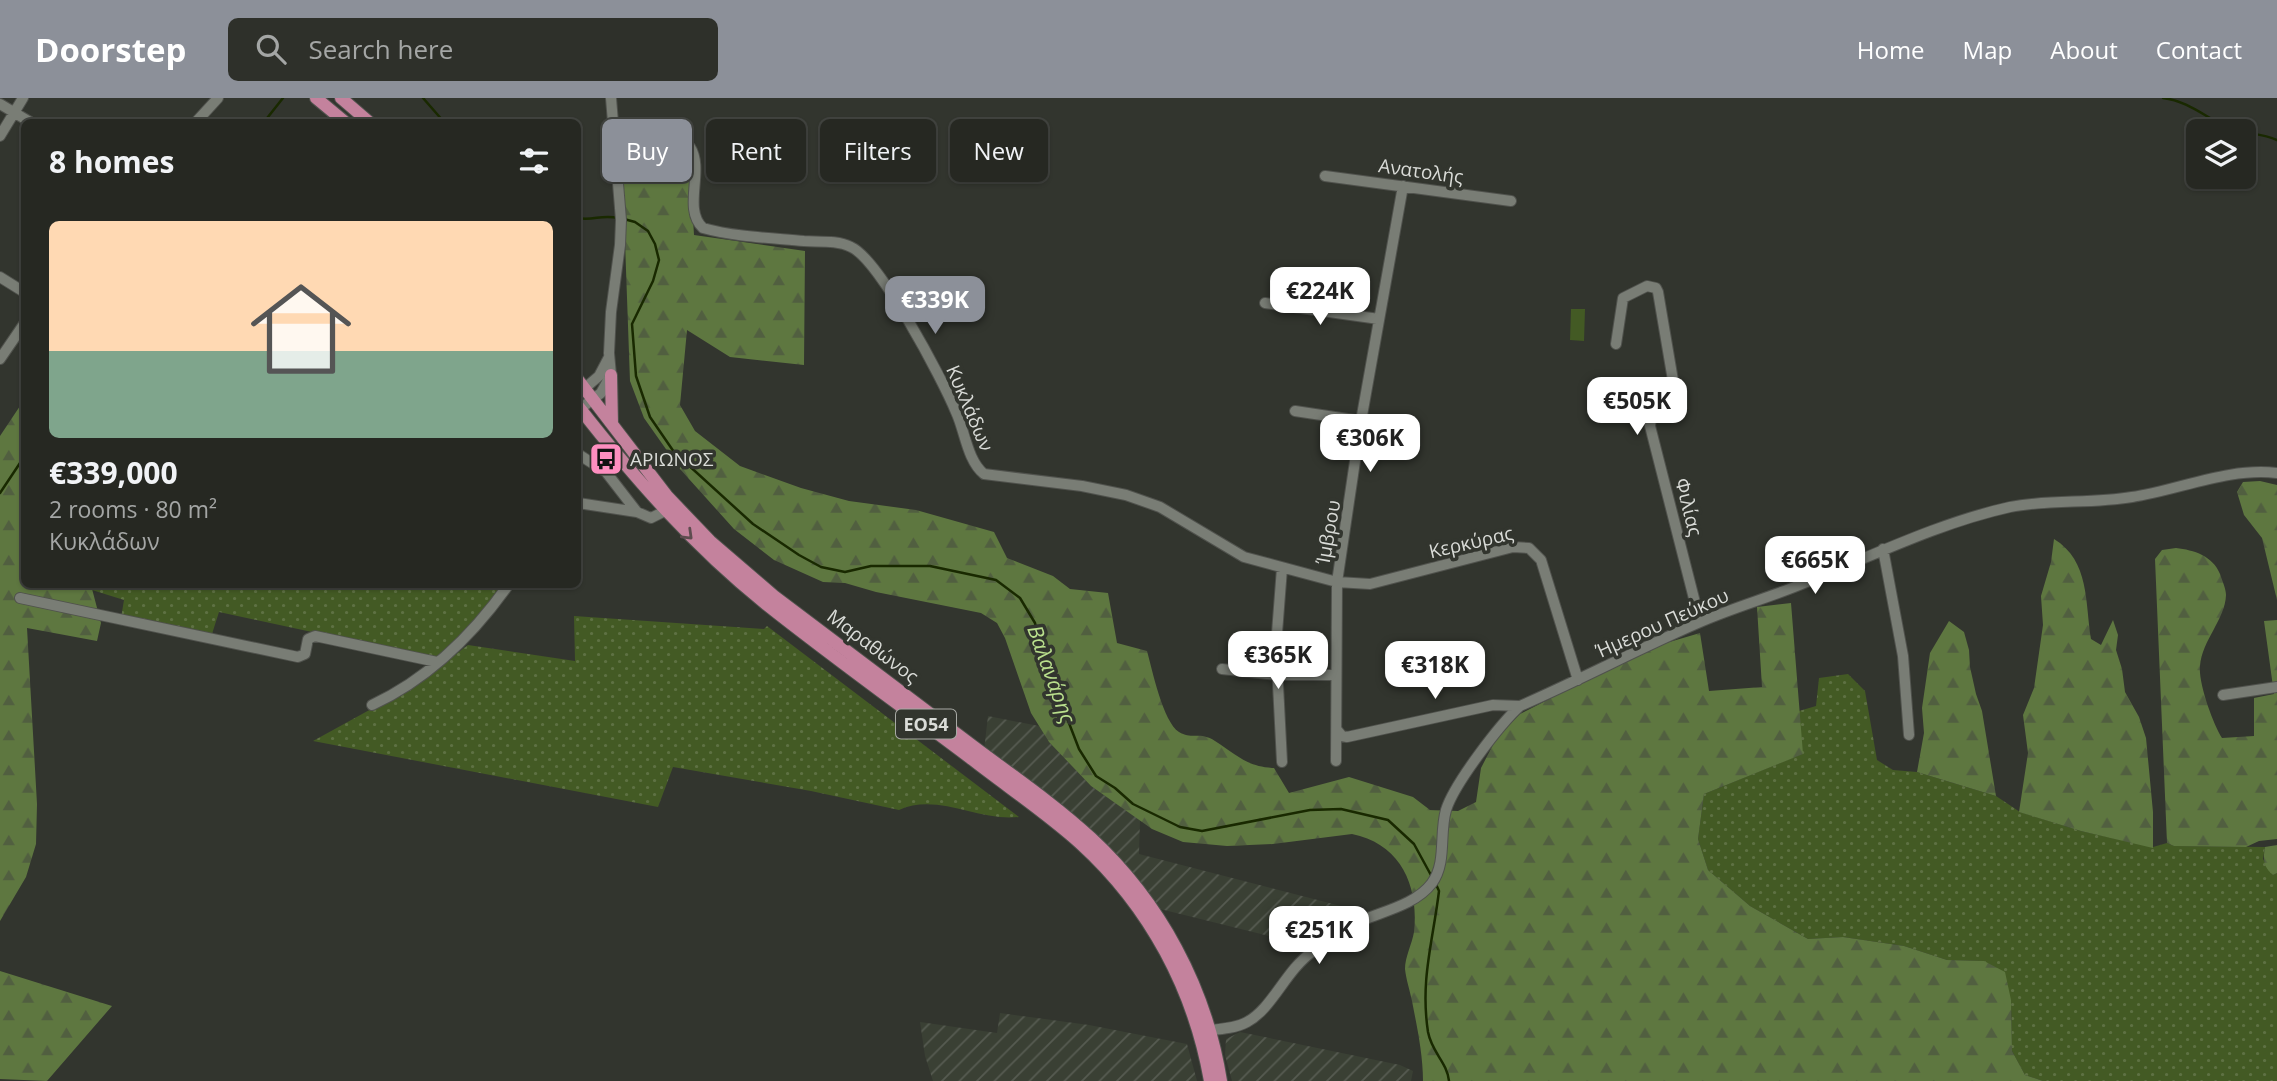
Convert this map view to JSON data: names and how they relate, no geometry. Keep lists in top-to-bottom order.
{
  "streets": {
    "main road": ["Μαραθώνος", "ΕΟ54"],
    "street": [
      "Ανατολής",
      "Κυκλάδων",
      "Φιλίας",
      "Ίμβρου",
      "Κερκύρας",
      "Ήμερου Πεύκου"
    ]
  },
  "crossings": [
    ["Ανατολής", "Ίμβρου"],
    ["Κυκλάδων", "Κερκύρας"],
    ["Φιλίας", "Ήμερου Πεύκου"],
    ["Ίμβρου", "Κερκύρας"],
    ["Κερκύρας", "Ήμερου Πεύκου"],
    ["Ήμερου Πεύκου", "Μαραθώνος"]
  ],
  "water": ["Βαλανάρης"],
  "places": {
    "bus stop": ["ΑΡΙΩΝΟΣ"]
  },
  "page": {
    "header": "Doorstep",
    "search": "Search here",
    "nav": [
      "Home",
      "Map",
      "About",
      "Contact"
    ],
    "chip": [
      "Buy",
      "Rent",
      "Filters",
      "New"
    ],
    "heading": "8 homes",
    "list": [
      {
        "name": "€339,000",
        "note": "2 rooms · 80 m² · Κυκλάδων"
      }
    ],
    "price": [
      "€224K",
      "€339K",
      "€505K",
      "€306K",
      "€665K",
      "€365K",
      "€318K",
      "€251K"
    ]
  }
}
